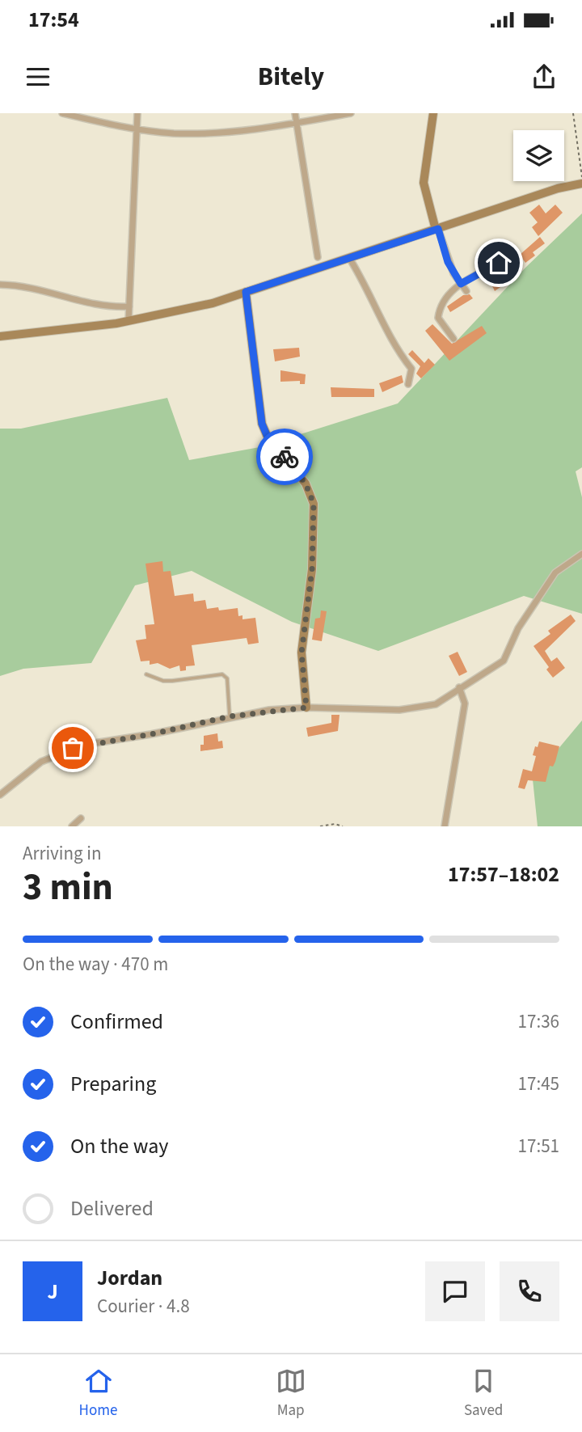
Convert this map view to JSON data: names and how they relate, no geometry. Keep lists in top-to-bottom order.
{
  "page": {
    "status": "17:54",
    "header": "Bitely",
    "heading": ["3 min", "Arriving in", "17:57–18:02"],
    "panel": ["Jordan", "Courier · 4.8"],
    "bar": "On the way · 470 m",
    "list": [
      ["Confirmed", "17:36"],
      ["Preparing", "17:45"],
      ["On the way", "17:51"],
      "Delivered"
    ],
    "round": "J",
    "tabs": ["Home", "Map", "Saved"]
  }
}
